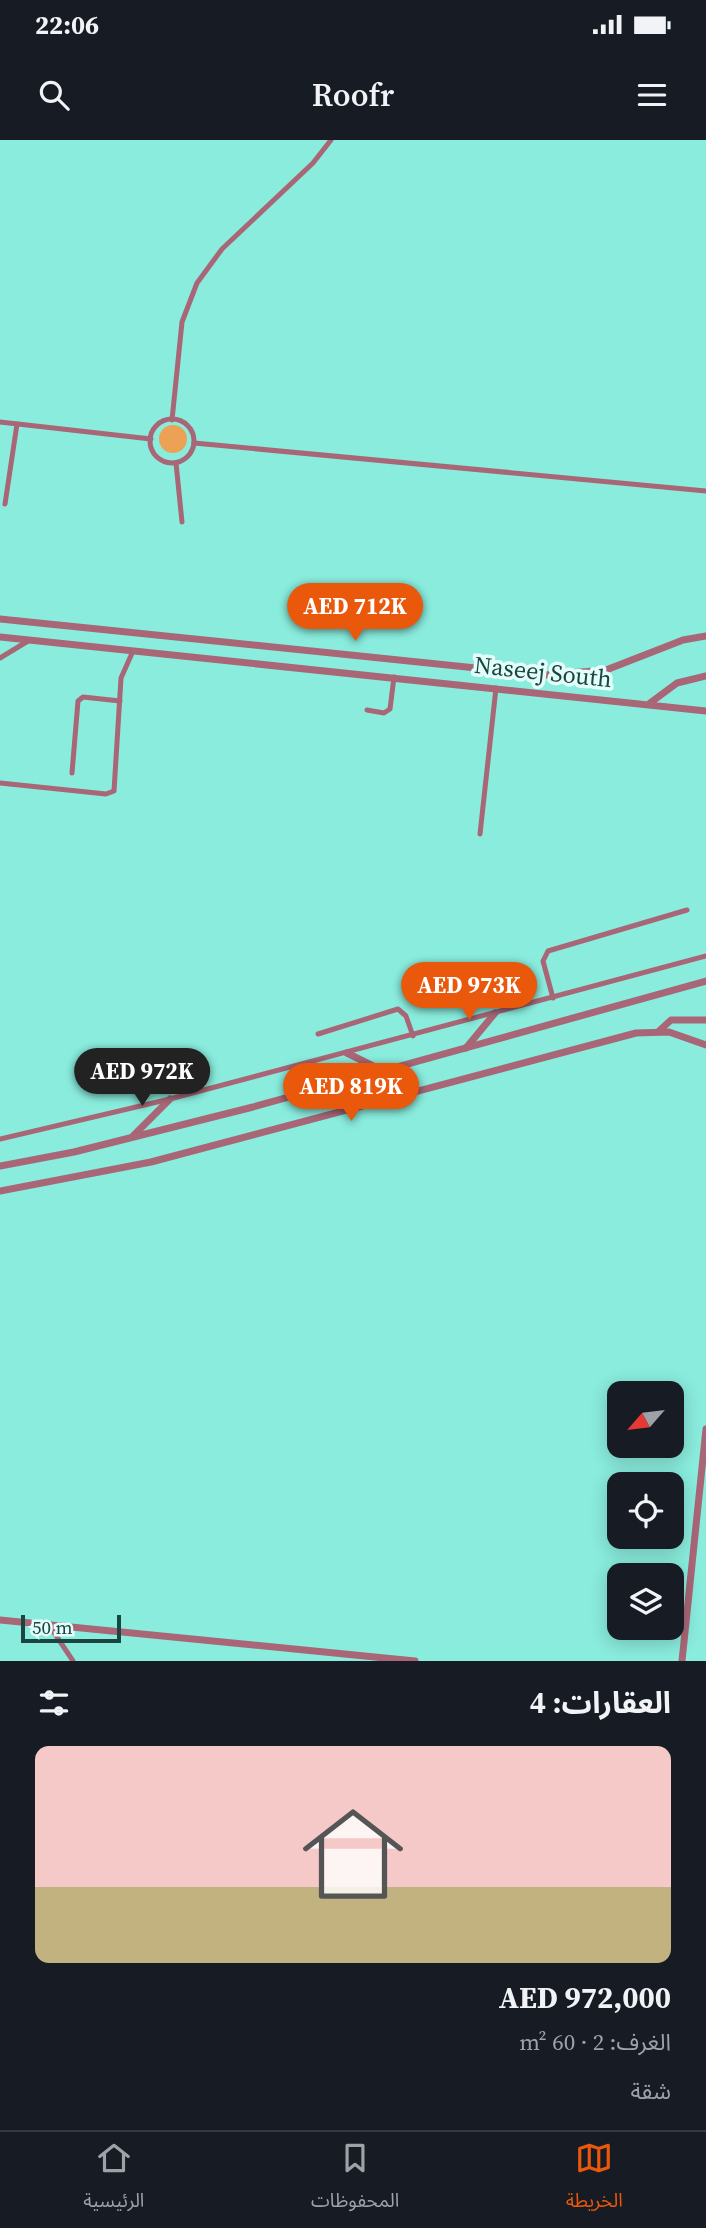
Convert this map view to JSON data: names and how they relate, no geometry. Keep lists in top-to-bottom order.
{
  "streets": {
    "street": ["Naseej South"]
  },
  "scale_bar": "50 m",
  "north": "bottom left",
  "page": {
    "status": "22:06",
    "header": "Roofr",
    "price": [
      "AED 712K",
      "AED 973K",
      "AED 972K",
      "AED 819K"
    ],
    "scale": "50 m",
    "heading": "العقارات: 4",
    "list": [
      {
        "name": "AED 972,000",
        "note": "الغرف: 2 · 60 m² · شقة"
      }
    ],
    "tabs": ["الخريطة", "المحفوظات", "الرئيسية"]
  }
}
